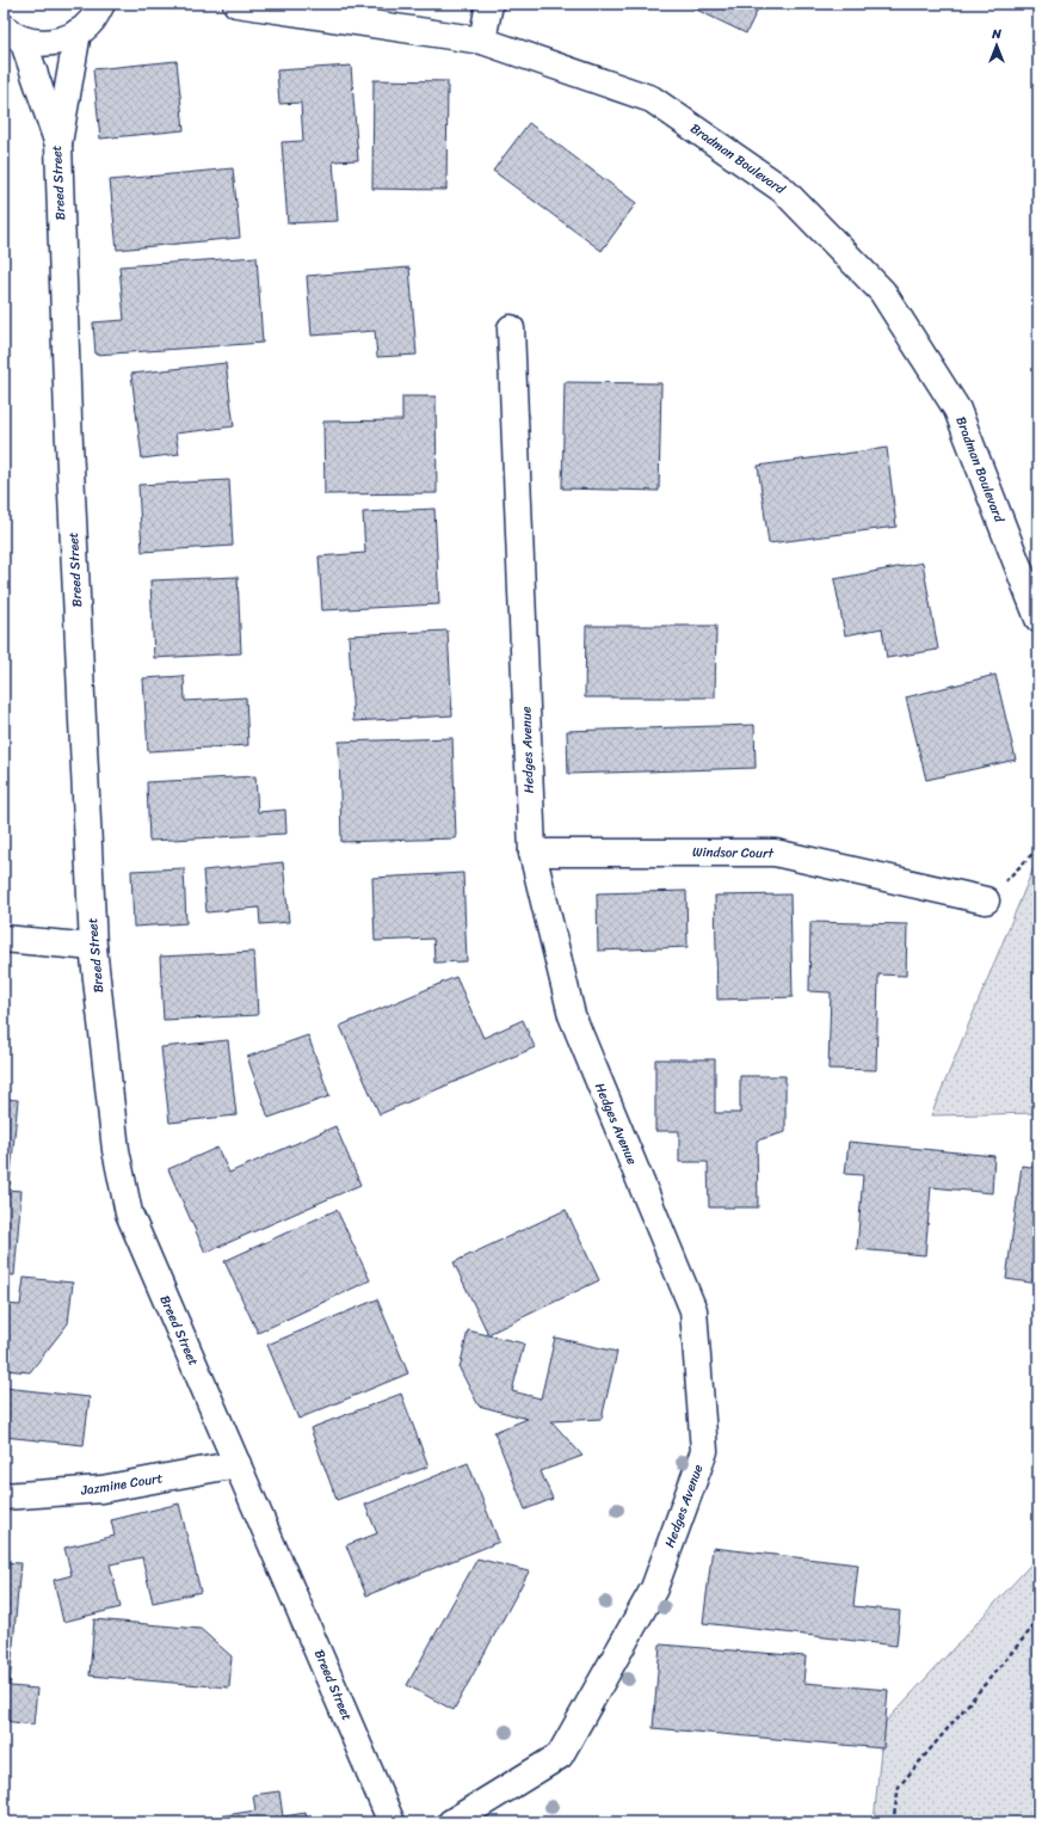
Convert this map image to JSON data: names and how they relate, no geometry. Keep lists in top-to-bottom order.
{
  "streets": {
    "street": [
      "Bradman Boulevard",
      "Breed Street",
      "Hedges Avenue",
      "Windsor Court",
      "Jazmine Court"
    ]
  },
  "crossings": [
    ["Breed Street", "Jazmine Court"],
    ["Hedges Avenue", "Windsor Court"]
  ],
  "north": "top"
}
